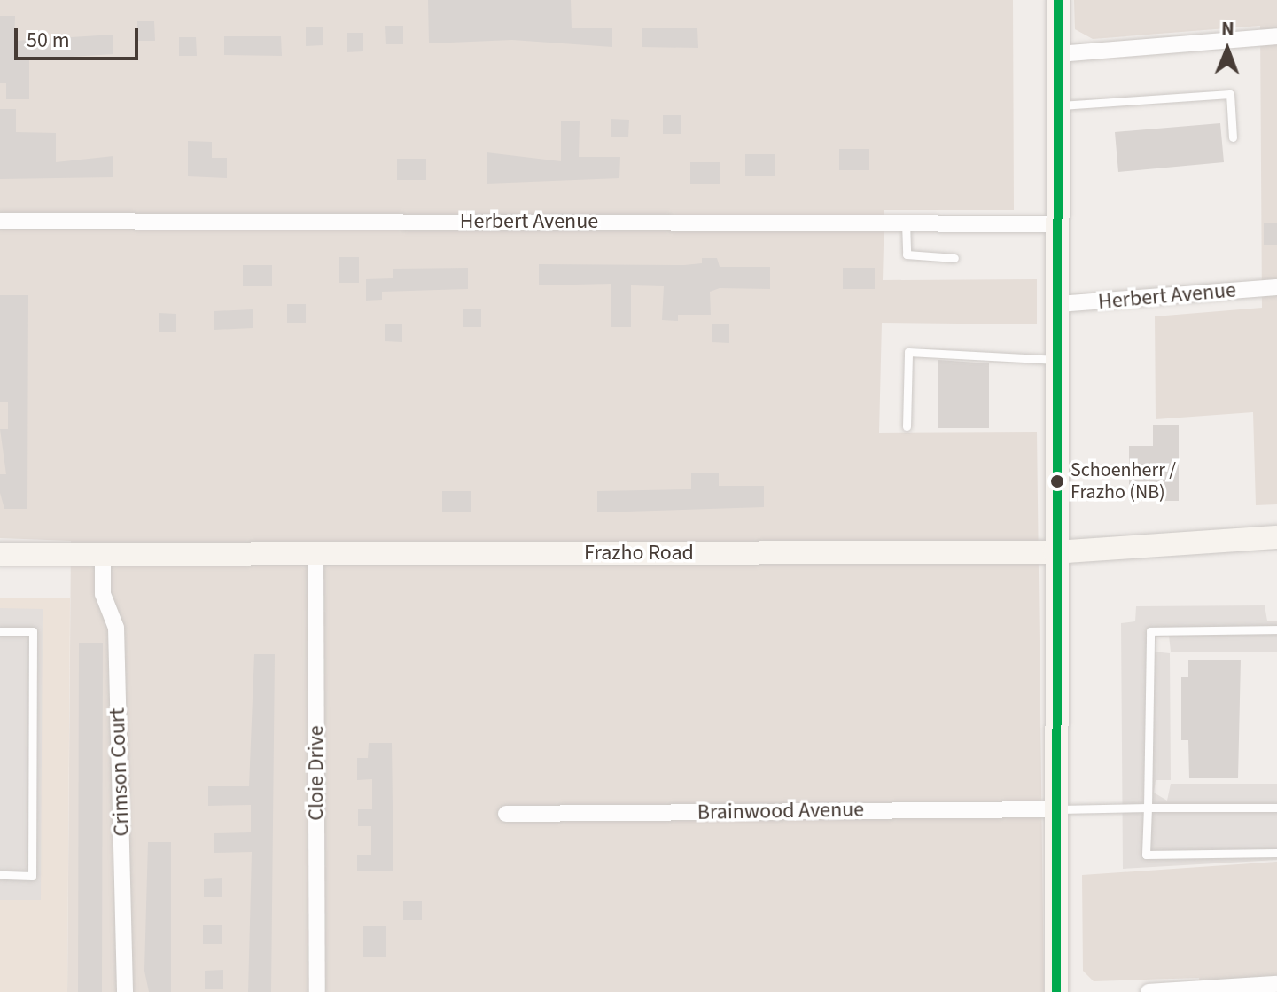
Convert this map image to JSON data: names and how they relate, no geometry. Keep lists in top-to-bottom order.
{
  "streets": {
    "street": [
      "Herbert Avenue",
      "Frazho Road",
      "Crimson Court",
      "Cloie Drive",
      "Brainwood Avenue"
    ]
  },
  "crossings": [
    ["Frazho Road", "Crimson Court"],
    ["Frazho Road", "Cloie Drive"]
  ],
  "places": ["Schoenherr / Frazho (NB)"],
  "scale_bar": "50 m",
  "north": "top"
}
